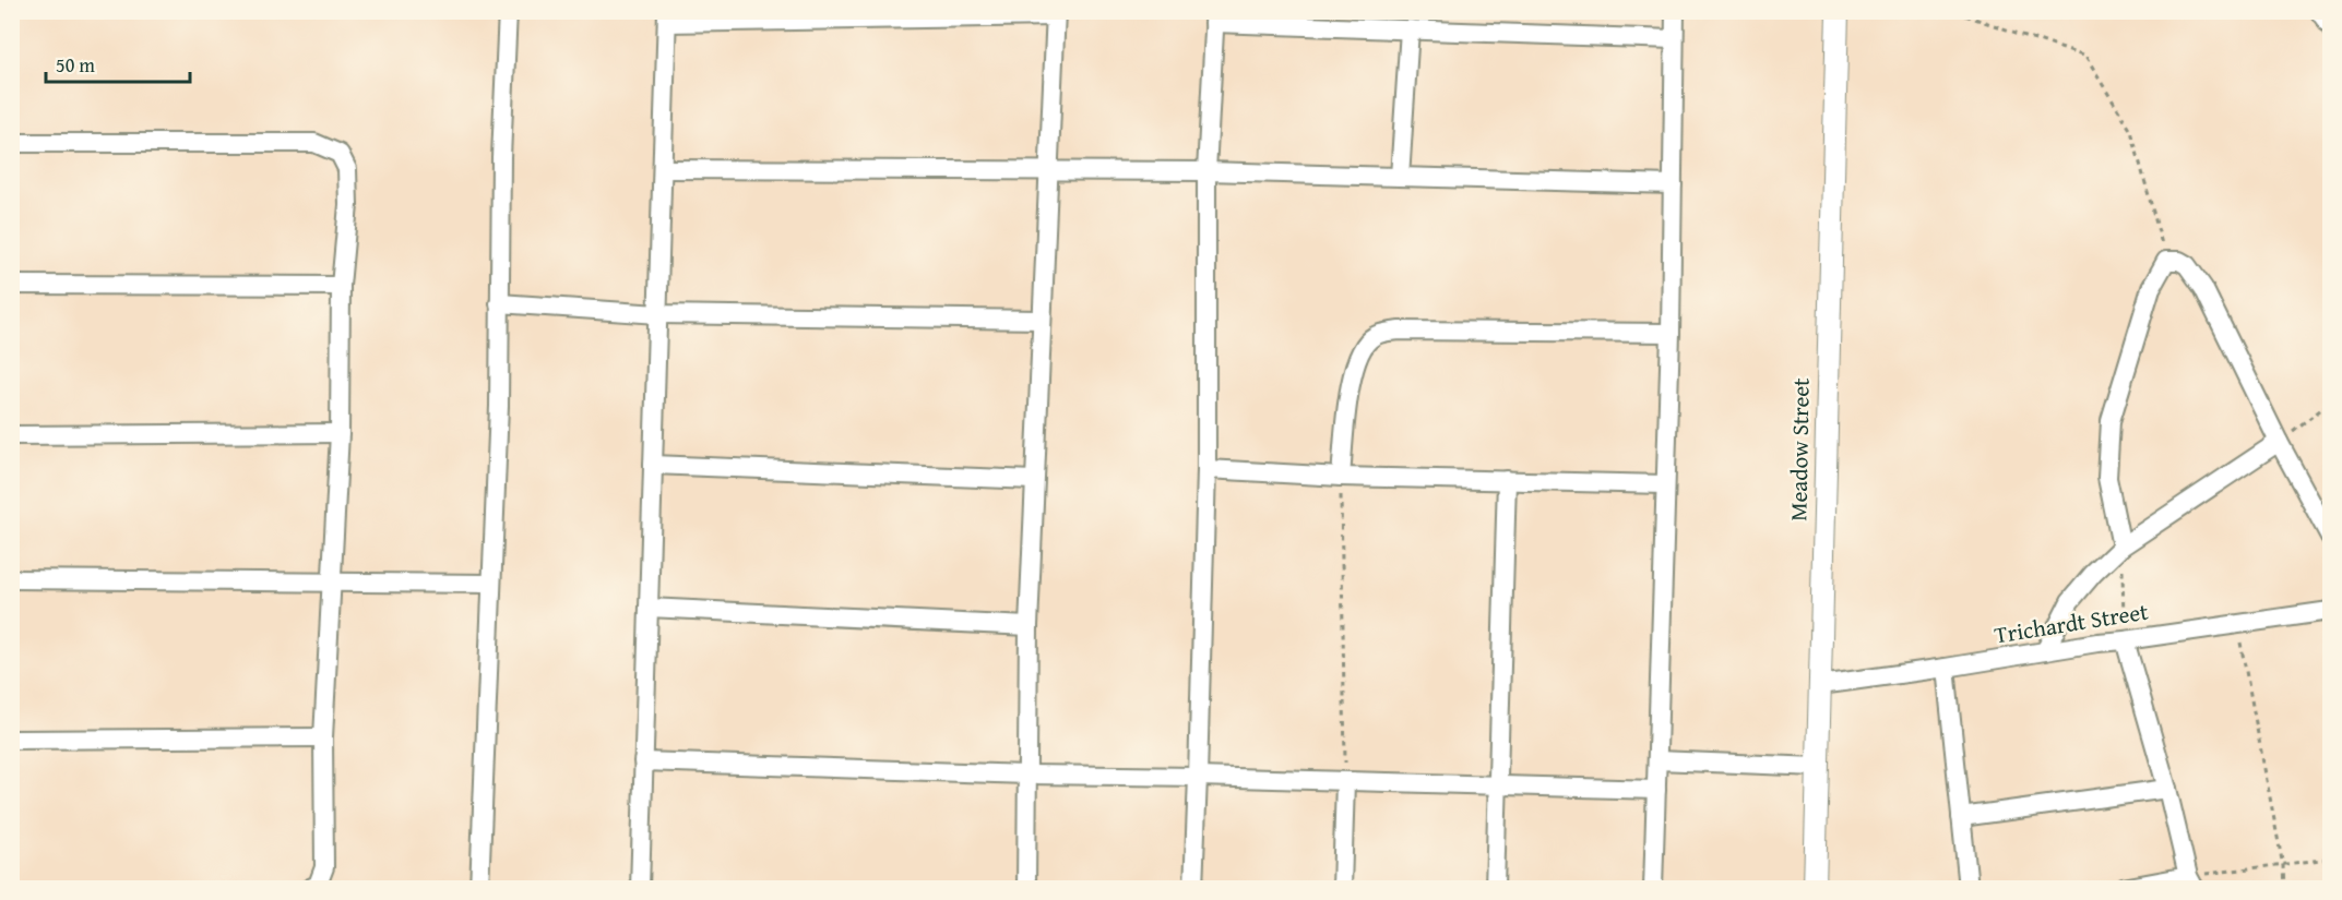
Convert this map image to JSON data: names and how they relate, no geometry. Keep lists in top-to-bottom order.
{
  "streets": {
    "street": ["Meadow Street", "Trichardt Street"]
  },
  "crossings": [
    ["Meadow Street", "Trichardt Street"]
  ],
  "scale_bar": "50 m"
}
